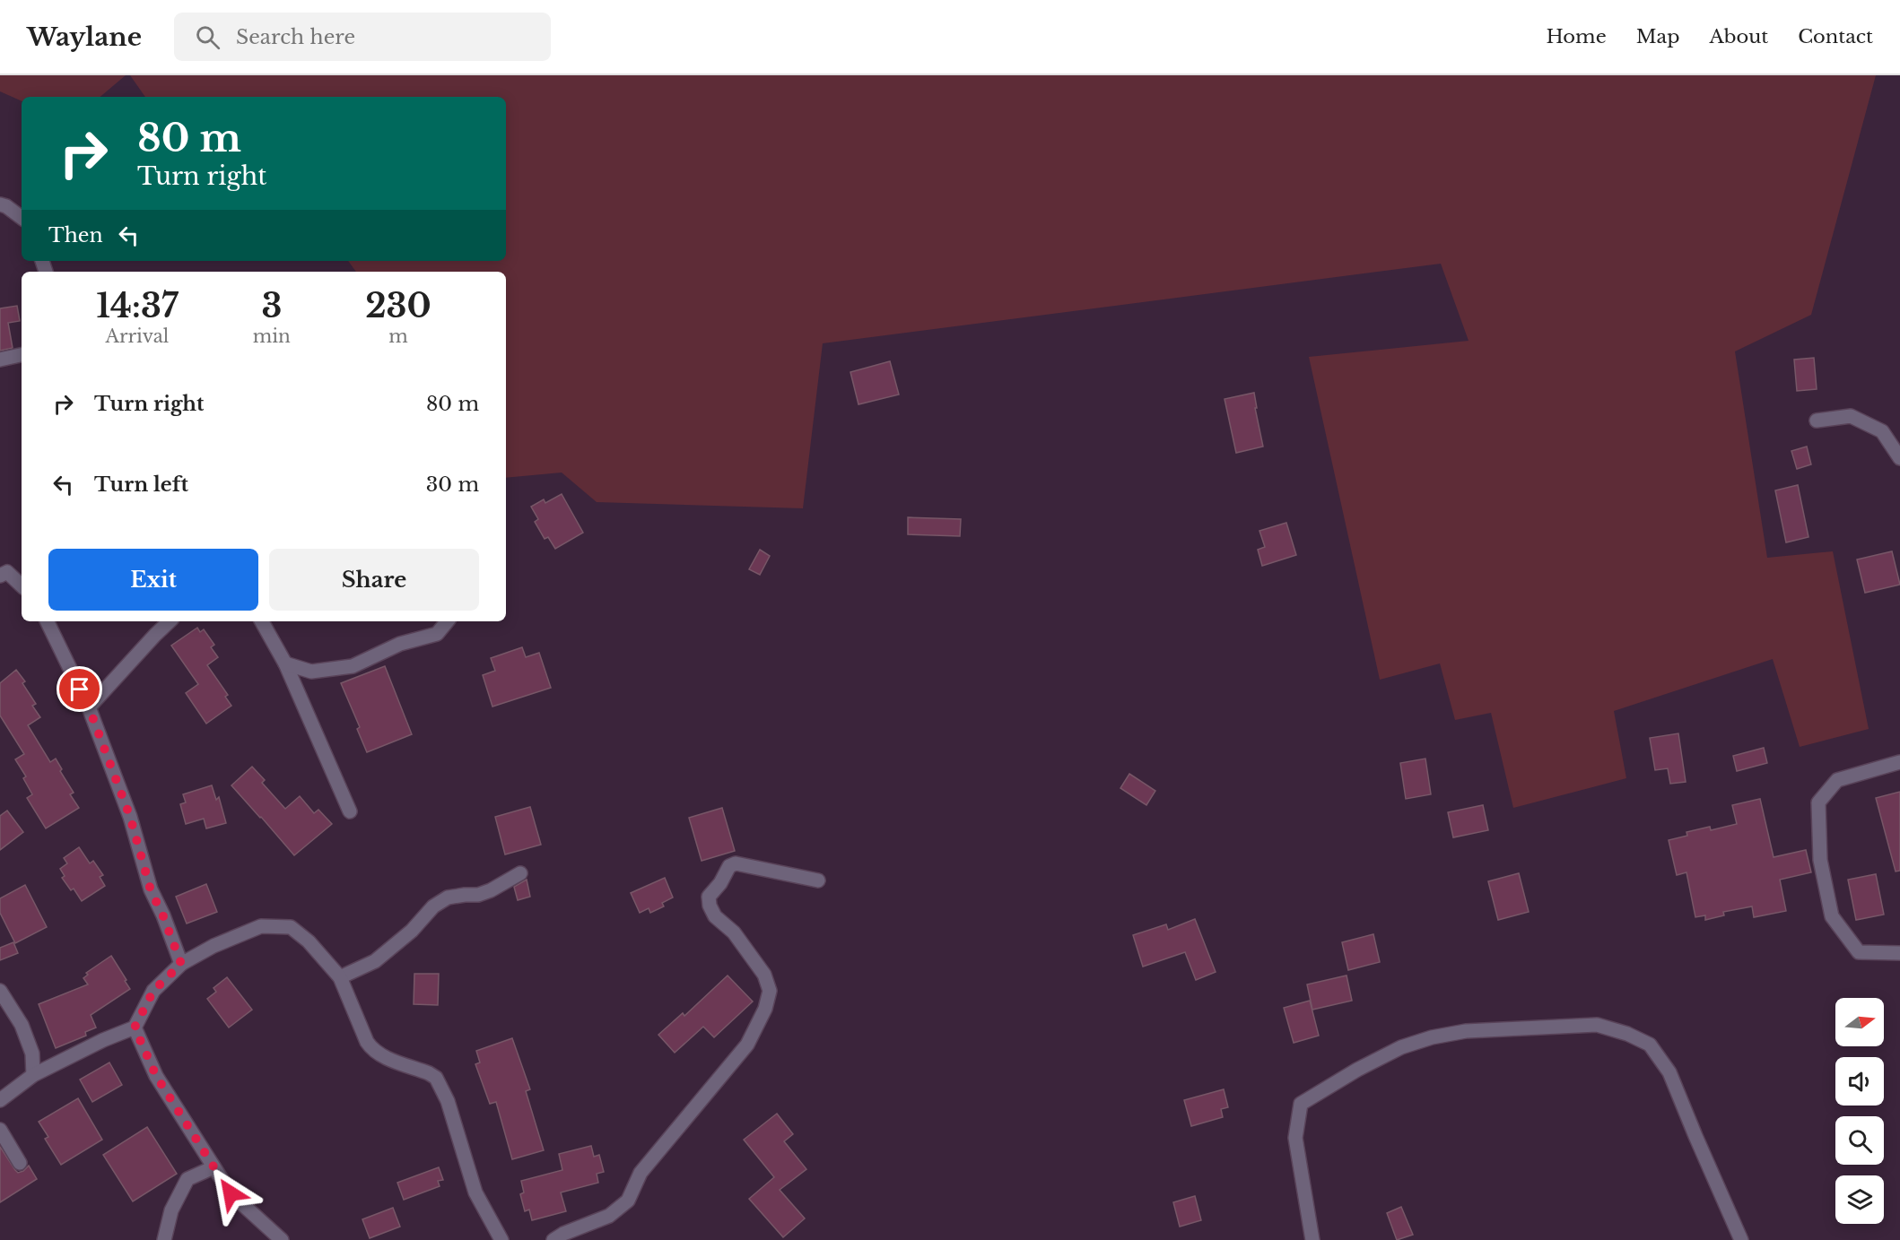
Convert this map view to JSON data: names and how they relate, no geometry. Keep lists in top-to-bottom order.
{
  "north": "right",
  "page": {
    "header": "Waylane",
    "search": "Search here",
    "nav": [
      "Home",
      "Map",
      "About",
      "Contact"
    ],
    "turn": ["80 m", "Turn right"],
    "then": "Then",
    "eta": [
      "14:37",
      "Arrival",
      "3",
      "min",
      "230",
      "m"
    ],
    "list": [
      {
        "name": "Turn right",
        "value": "80 m"
      },
      {
        "name": "Turn left",
        "value": "30 m"
      }
    ],
    "buttons": ["Exit", "Share"]
  }
}
